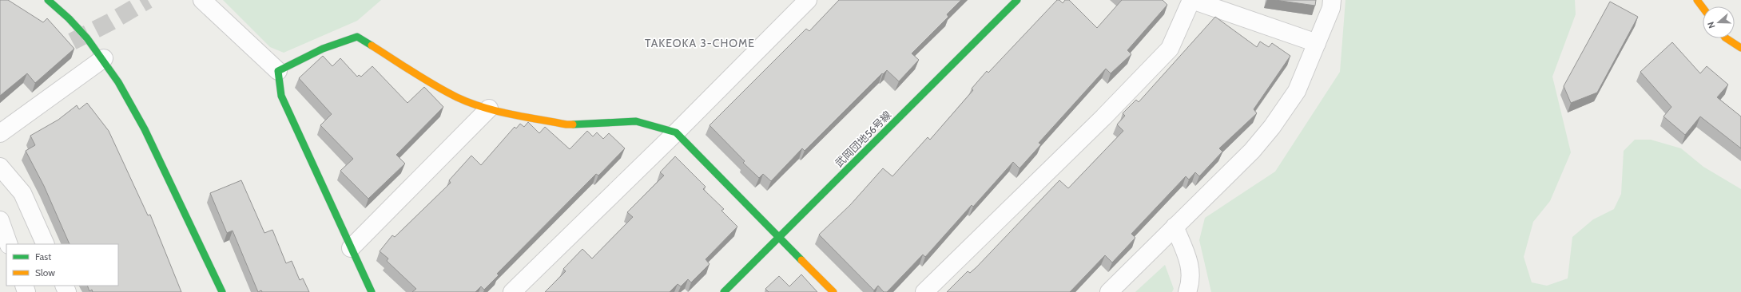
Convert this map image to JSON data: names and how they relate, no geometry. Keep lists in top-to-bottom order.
{
  "streets": {
    "street": ["武岡団地56号線"]
  },
  "districts": ["TAKEOKA 3-CHOME"],
  "legend": ["Fast", "Slow"],
  "north": "left"
}
